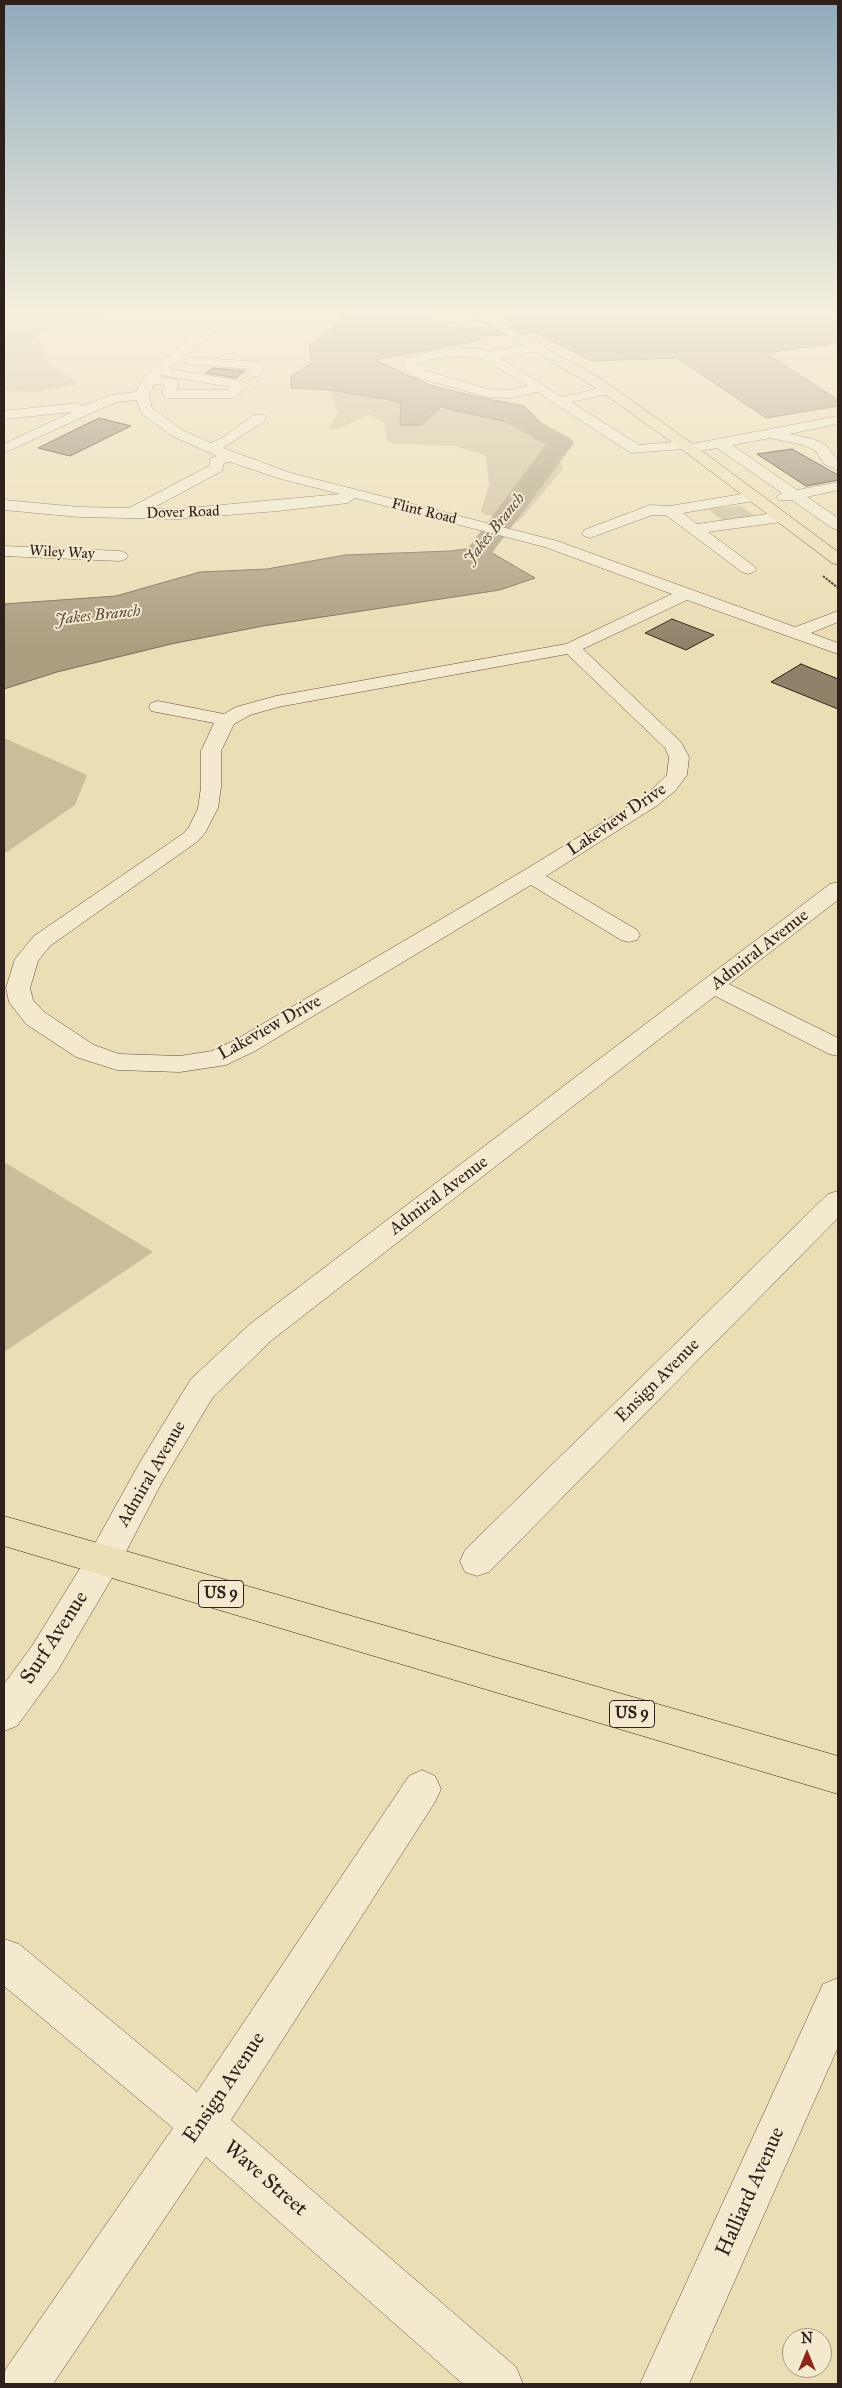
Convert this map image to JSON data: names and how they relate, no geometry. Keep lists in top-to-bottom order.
{
  "streets": {
    "main road": ["US 9"],
    "street": [
      "Flint Road",
      "Dover Road",
      "Wiley Way",
      "Lakeview Drive",
      "Admiral Avenue",
      "Ensign Avenue",
      "Surf Avenue",
      "Wave Street",
      "Halliard Avenue"
    ]
  },
  "crossings": [
    ["Flint Road", "Dover Road"],
    ["Admiral Avenue", "US 9"],
    ["Admiral Avenue", "Surf Avenue"],
    ["Ensign Avenue", "Wave Street"],
    ["US 9", "Surf Avenue"]
  ],
  "water": ["Jakes Branch"],
  "north": "top"
}
